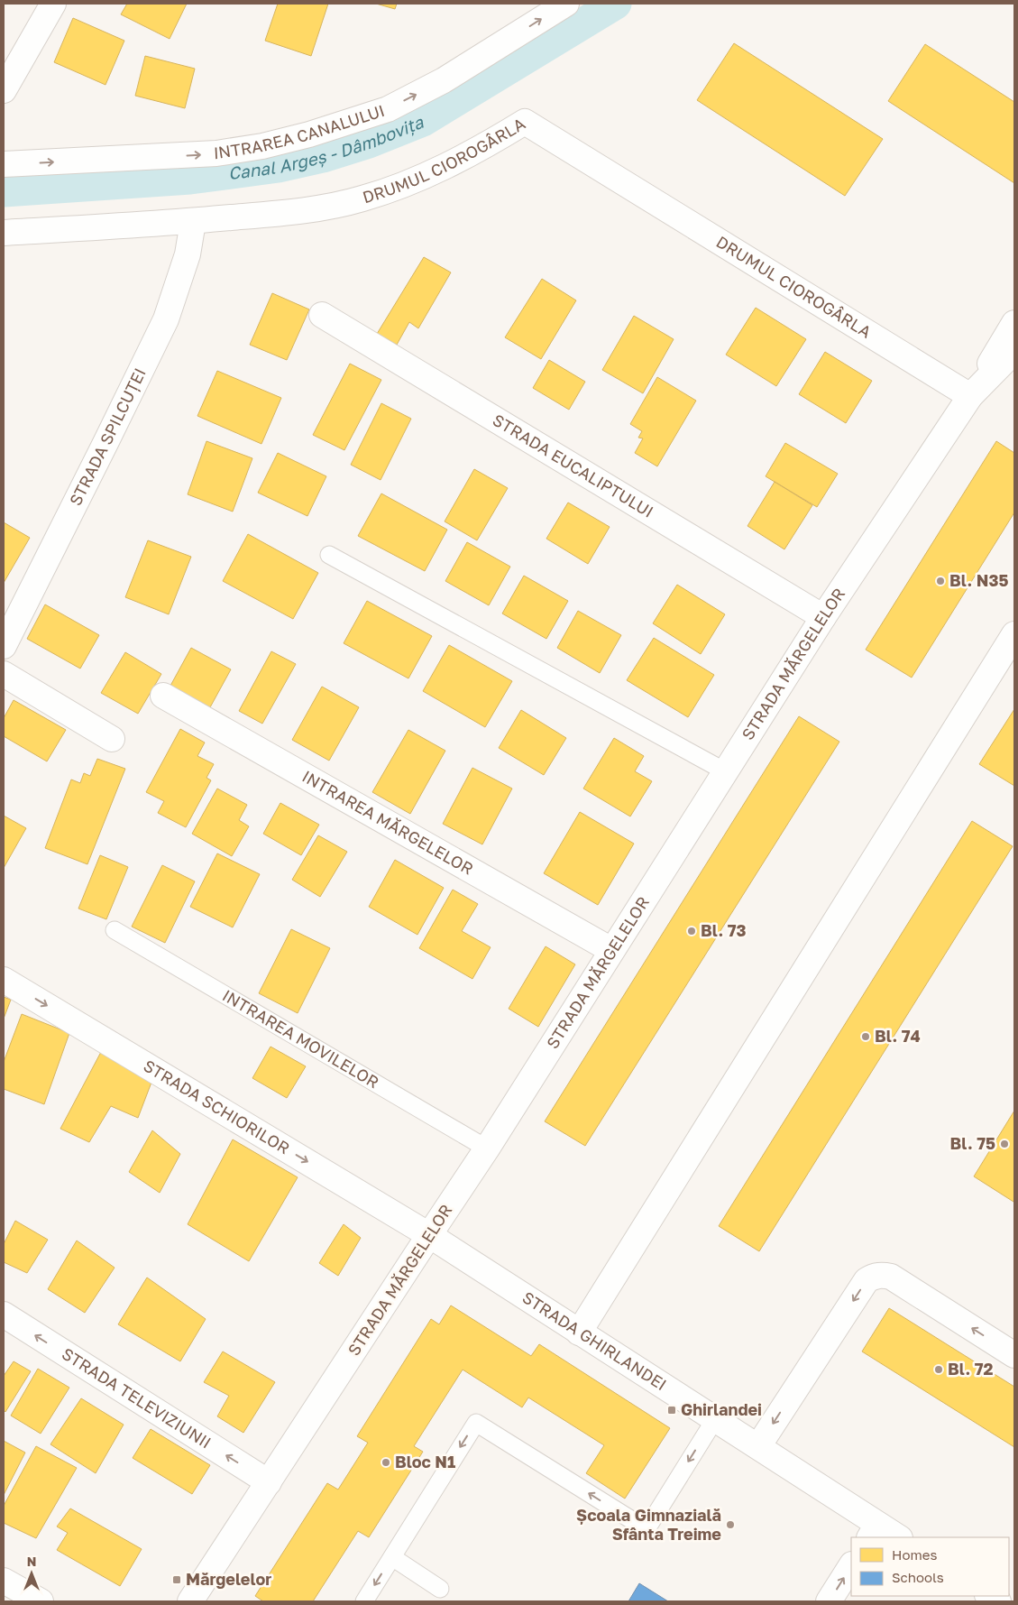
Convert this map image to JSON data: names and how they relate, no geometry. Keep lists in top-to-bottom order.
{
  "streets": {
    "street": [
      "INTRAREA CANALULUI",
      "DRUMUL CIOROGÂRLA",
      "STRADA SPILCUȚEI",
      "STRADA EUCALIPTULUI",
      "STRADA MĂRGELELOR",
      "INTRAREA MĂRGELELOR",
      "STRADA SCHIORILOR",
      "STRADA GHIRLANDEI",
      "STRADA TELEVIZIUNII"
    ],
    "lane": ["INTRAREA MOVILELOR"]
  },
  "crossings": [
    ["DRUMUL CIOROGÂRLA", "STRADA SPILCUȚEI"],
    ["DRUMUL CIOROGÂRLA", "STRADA MĂRGELELOR"],
    ["STRADA EUCALIPTULUI", "STRADA MĂRGELELOR"],
    ["STRADA MĂRGELELOR", "INTRAREA MĂRGELELOR"],
    ["STRADA MĂRGELELOR", "INTRAREA MOVILELOR"],
    ["STRADA MĂRGELELOR", "STRADA SCHIORILOR"],
    ["STRADA MĂRGELELOR", "STRADA GHIRLANDEI"],
    ["STRADA MĂRGELELOR", "STRADA TELEVIZIUNII"],
    ["STRADA SCHIORILOR", "STRADA GHIRLANDEI"]
  ],
  "one_way": ["INTRAREA CANALULUI", "STRADA SCHIORILOR", "STRADA TELEVIZIUNII"],
  "water": ["Canal Argeș - Dâmbovița"],
  "places": {
    "other": [
      "Bl. N35",
      "Bl. 73",
      "Bl. 74",
      "Bl. 75",
      "Bl. 72",
      "Bloc N1",
      "Școala Gimnazială Sfânta Treime"
    ],
    "transit": ["Ghirlandei", "Mărgelelor"]
  },
  "legend": ["Homes", "Schools"],
  "north": "top"
}
